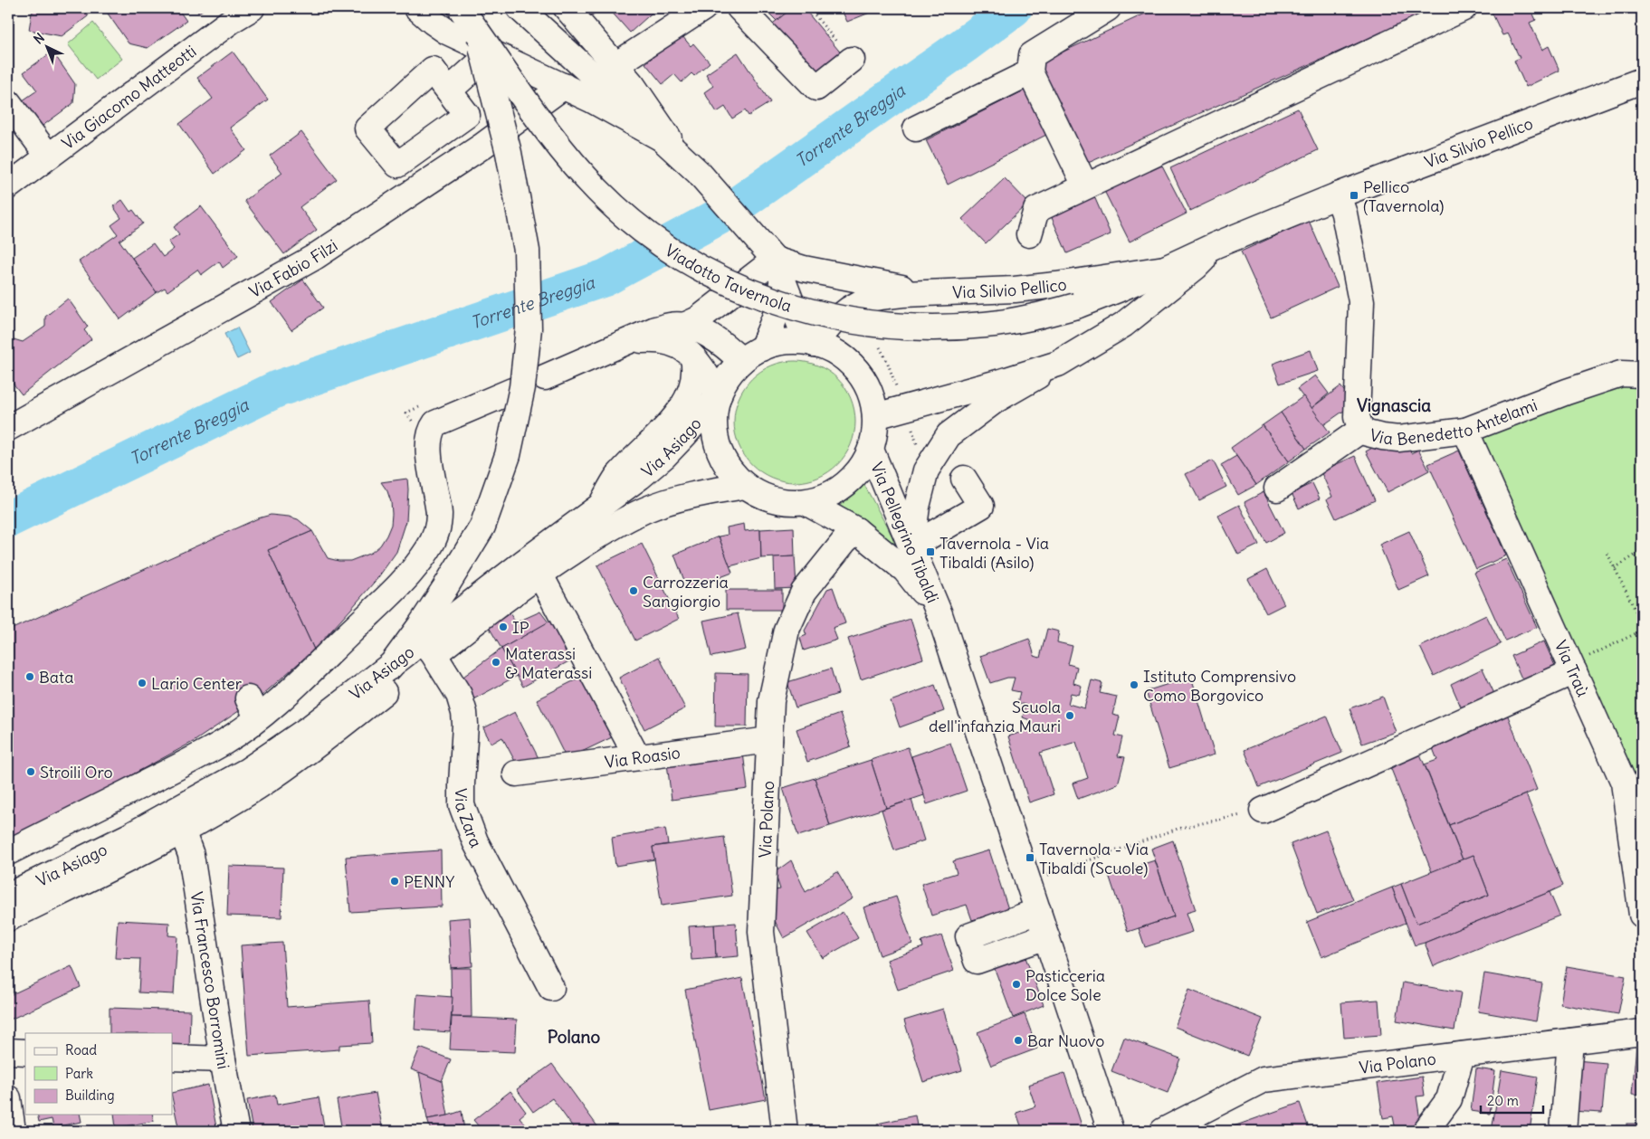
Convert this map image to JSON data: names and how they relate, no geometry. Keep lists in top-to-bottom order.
{
  "streets": {
    "main road": [
      "Via Giacomo Matteotti",
      "Via Silvio Pellico",
      "Via Fabio Filzi",
      "Viadotto Tavernola",
      "Via Benedetto Antelami",
      "Via Asiago",
      "Via Pellegrino Tibaldi",
      "Via Traù",
      "Via Roasio",
      "Via Zara",
      "Via Polano",
      "Via Francesco Borromini"
    ]
  },
  "crossings": [
    ["Via Silvio Pellico", "Viadotto Tavernola"],
    ["Via Silvio Pellico", "Via Benedetto Antelami"],
    ["Via Silvio Pellico", "Via Asiago"],
    ["Via Silvio Pellico", "Via Pellegrino Tibaldi"],
    ["Via Benedetto Antelami", "Via Traù"],
    ["Via Asiago", "Via Pellegrino Tibaldi"],
    ["Via Asiago", "Via Zara"],
    ["Via Asiago", "Via Francesco Borromini"],
    ["Via Pellegrino Tibaldi", "Via Polano"],
    ["Via Roasio", "Via Polano"]
  ],
  "districts": ["Vignascia", "Polano"],
  "water": ["Torrente Breggia"],
  "places": {
    "transit": ["Pellico (Tavernola)", "Tavernola - Via Tibaldi (Asilo)", "Tavernola - Via Tibaldi (Scuole)"],
    "other": [
      "Carrozzeria Sangiorgio",
      "IP",
      "Materassi & Materassi",
      "Bata",
      "Lario Center",
      "Istituto Comprensivo Como Borgovico",
      "Scuola dell'infanzia Mauri",
      "Stroili Oro",
      "PENNY",
      "Pasticceria Dolce Sole",
      "Bar Nuovo"
    ]
  },
  "legend": ["Road", "Park", "Building"],
  "scale_bar": "20 m",
  "north": "top left"
}
